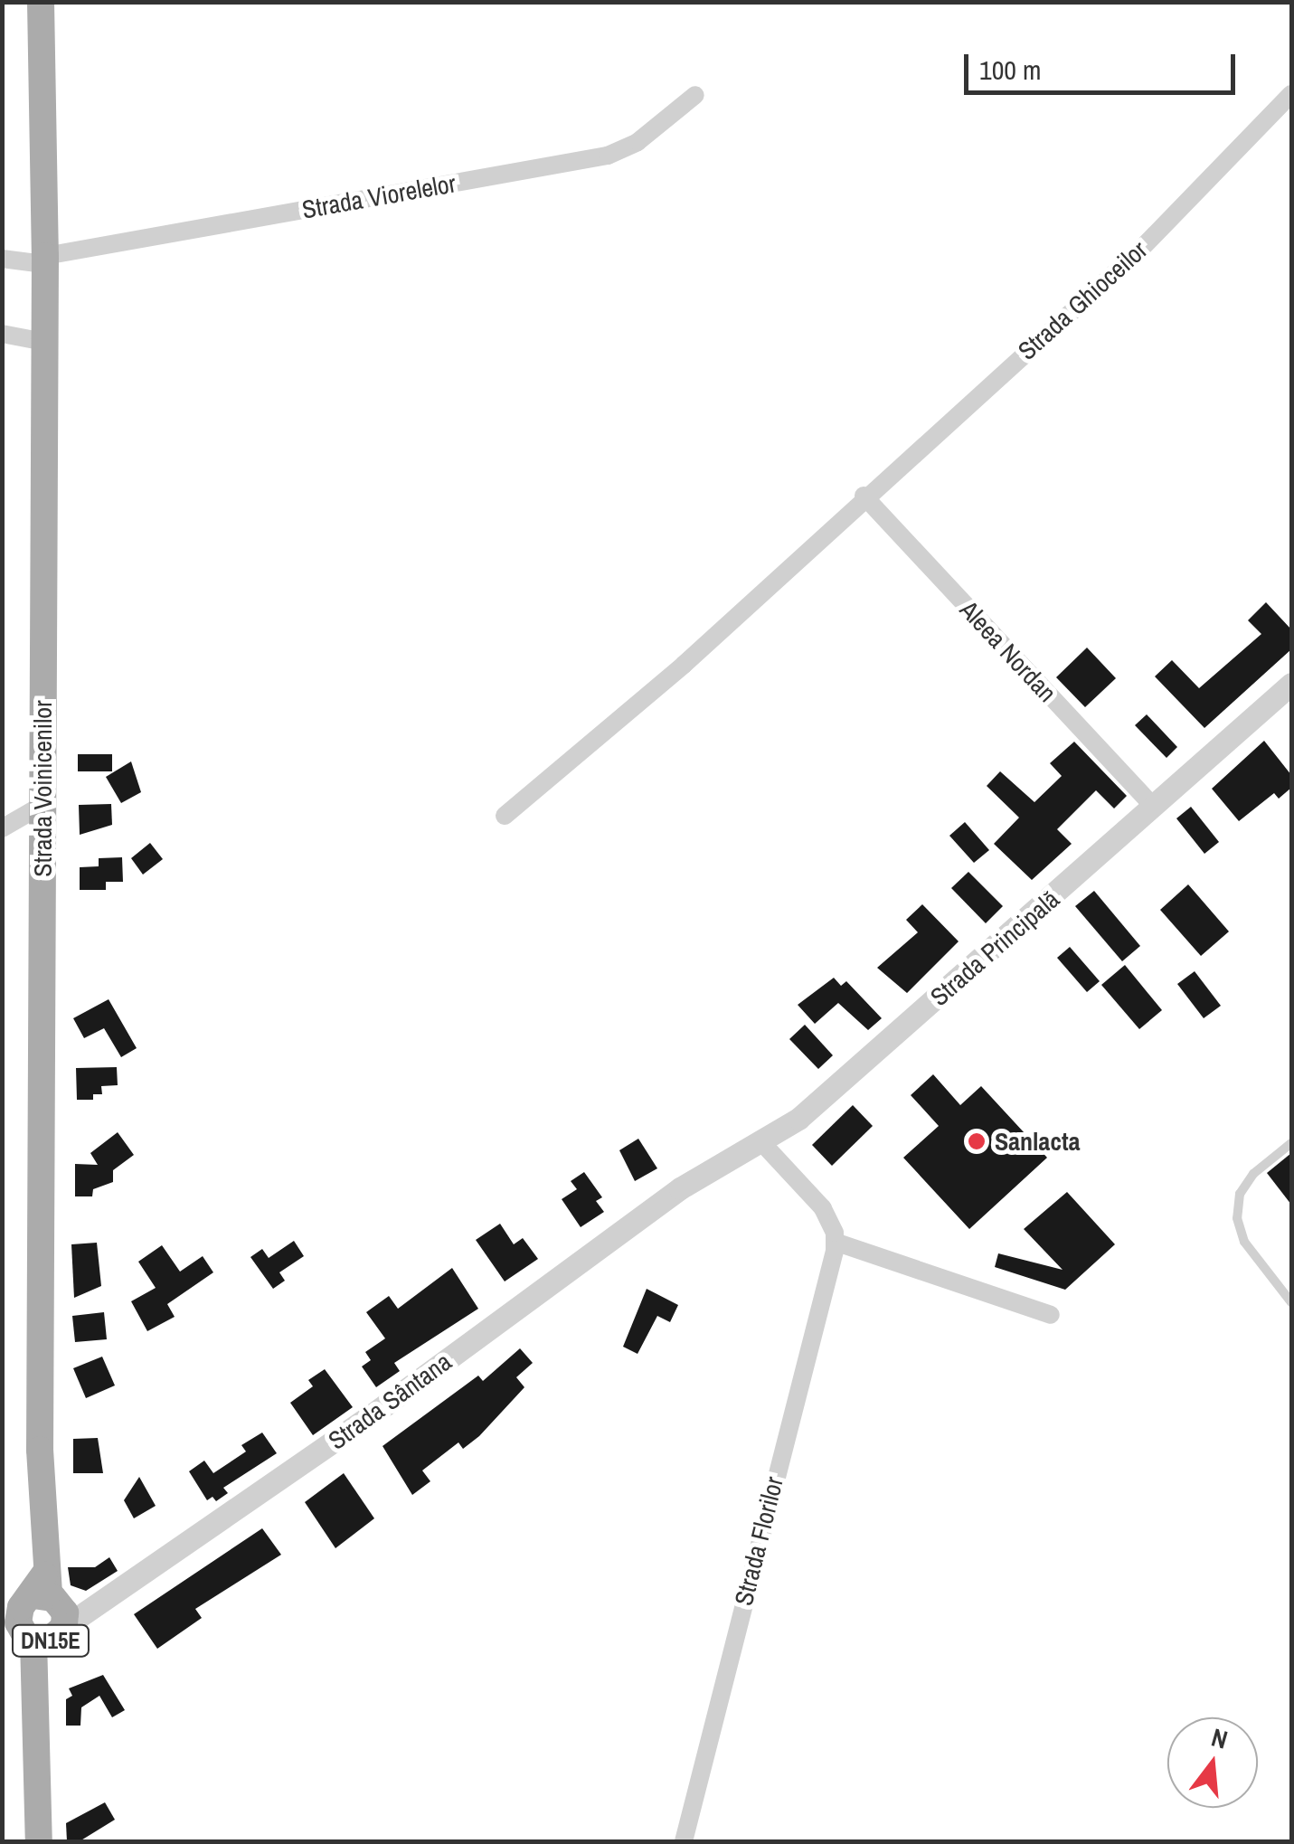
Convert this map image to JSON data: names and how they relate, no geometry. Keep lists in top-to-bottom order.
{
  "streets": {
    "main road": ["Strada Voinicenilor", "DN15E"],
    "street": [
      "Strada Viorelelor",
      "Strada Ghioceilor",
      "Aleea Nordan",
      "Strada Principală",
      "Strada Sântana",
      "Strada Florilor"
    ]
  },
  "crossings": [
    ["Strada Viorelelor", "Strada Voinicenilor"],
    ["Strada Ghioceilor", "Aleea Nordan"],
    ["Aleea Nordan", "Strada Principală"],
    ["Strada Voinicenilor", "Strada Sântana"],
    ["Strada Principală", "Strada Sântana"]
  ],
  "places": ["Sanlacta"],
  "scale_bar": "100 m",
  "north": "top"
}
